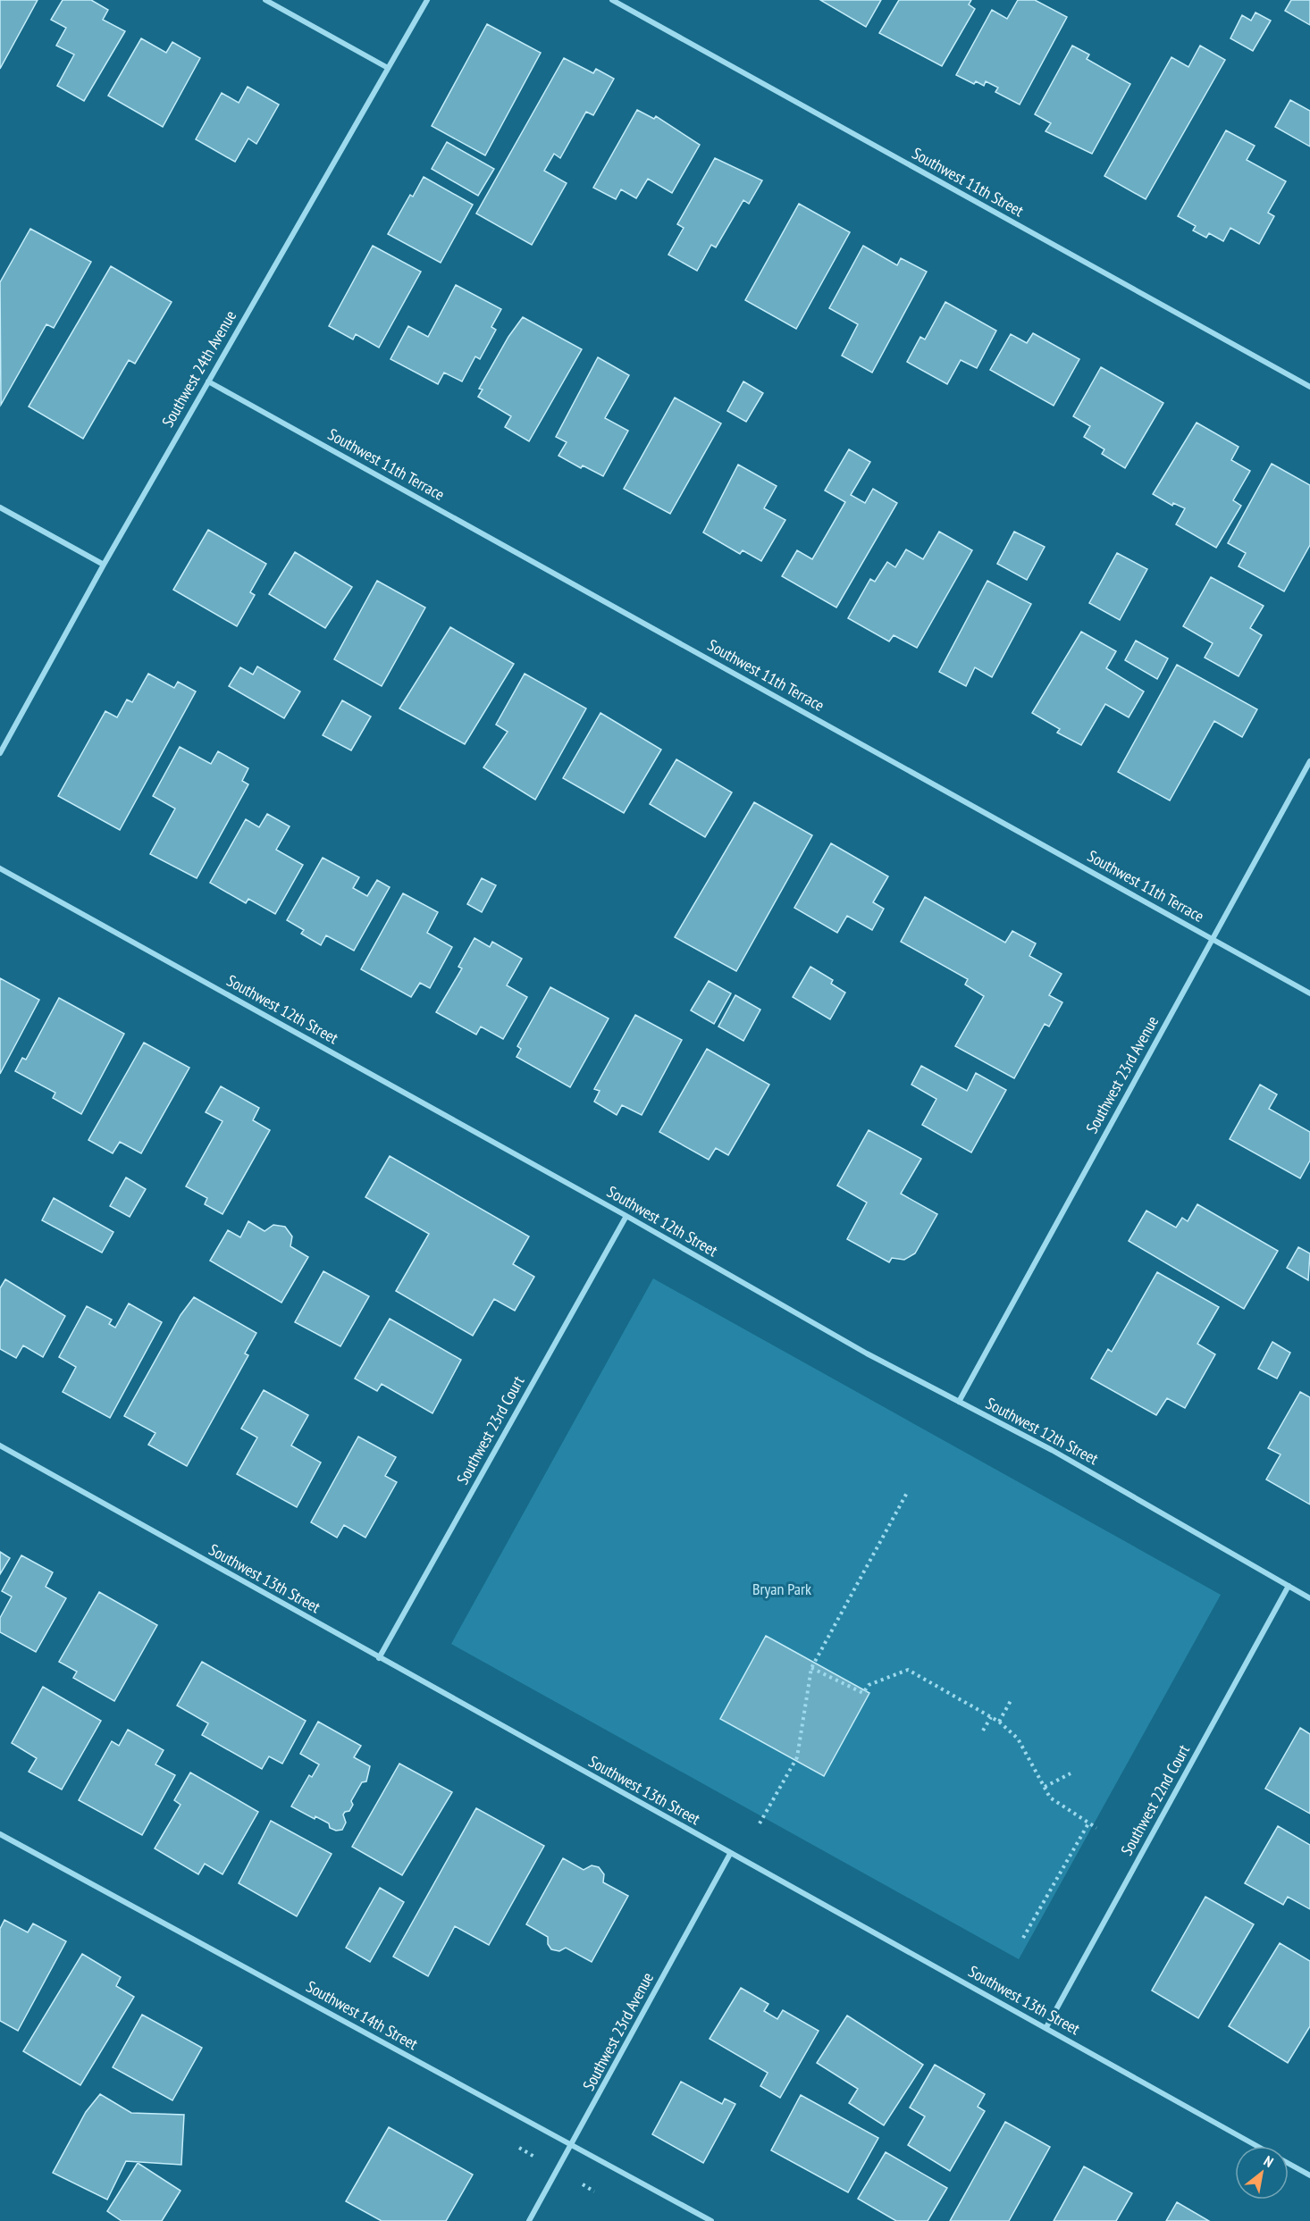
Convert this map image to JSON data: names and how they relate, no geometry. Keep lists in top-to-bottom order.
{
  "streets": {
    "street": [
      "Southwest 11th Street",
      "Southwest 24th Avenue",
      "Southwest 11th Terrace",
      "Southwest 12th Street",
      "Southwest 23rd Avenue",
      "Southwest 23rd Court",
      "Southwest 13th Street",
      "Southwest 22nd Court",
      "Southwest 14th Street"
    ]
  },
  "crossings": [
    ["Southwest 24th Avenue", "Southwest 11th Terrace"],
    ["Southwest 11th Terrace", "Southwest 23rd Avenue"],
    ["Southwest 12th Street", "Southwest 23rd Avenue"],
    ["Southwest 12th Street", "Southwest 23rd Court"],
    ["Southwest 12th Street", "Southwest 22nd Court"],
    ["Southwest 23rd Avenue", "Southwest 13th Street"],
    ["Southwest 23rd Avenue", "Southwest 14th Street"],
    ["Southwest 23rd Court", "Southwest 13th Street"],
    ["Southwest 13th Street", "Southwest 22nd Court"]
  ],
  "parks": ["Bryan Park"],
  "north": "top right"
}
